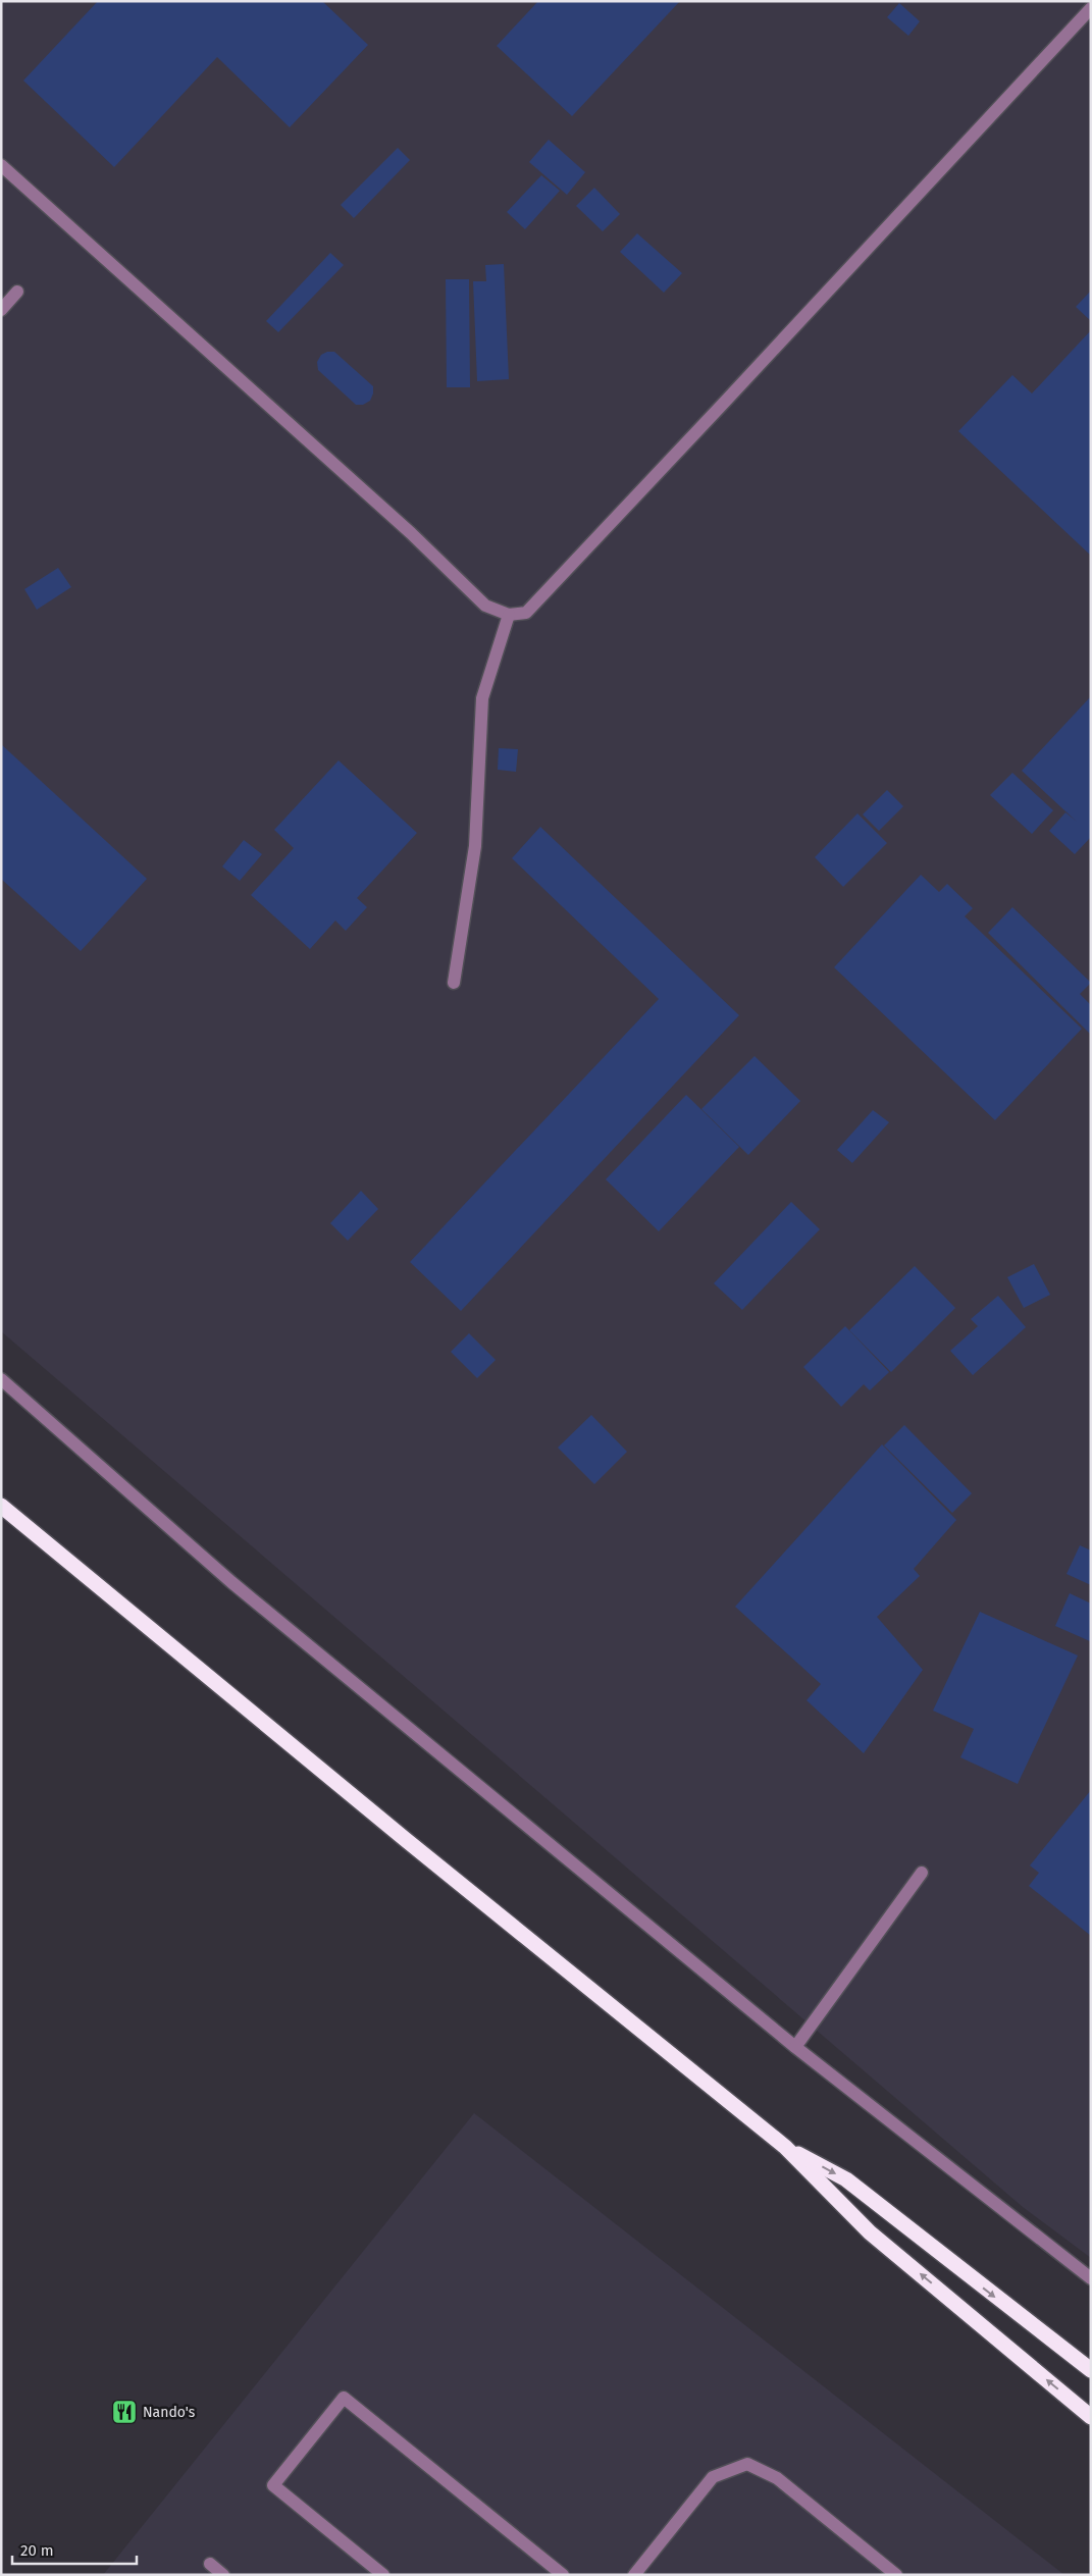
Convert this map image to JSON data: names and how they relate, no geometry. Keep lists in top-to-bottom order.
{
  "places": {
    "restaurant": ["Nando's"]
  },
  "scale_bar": "20 m"
}
